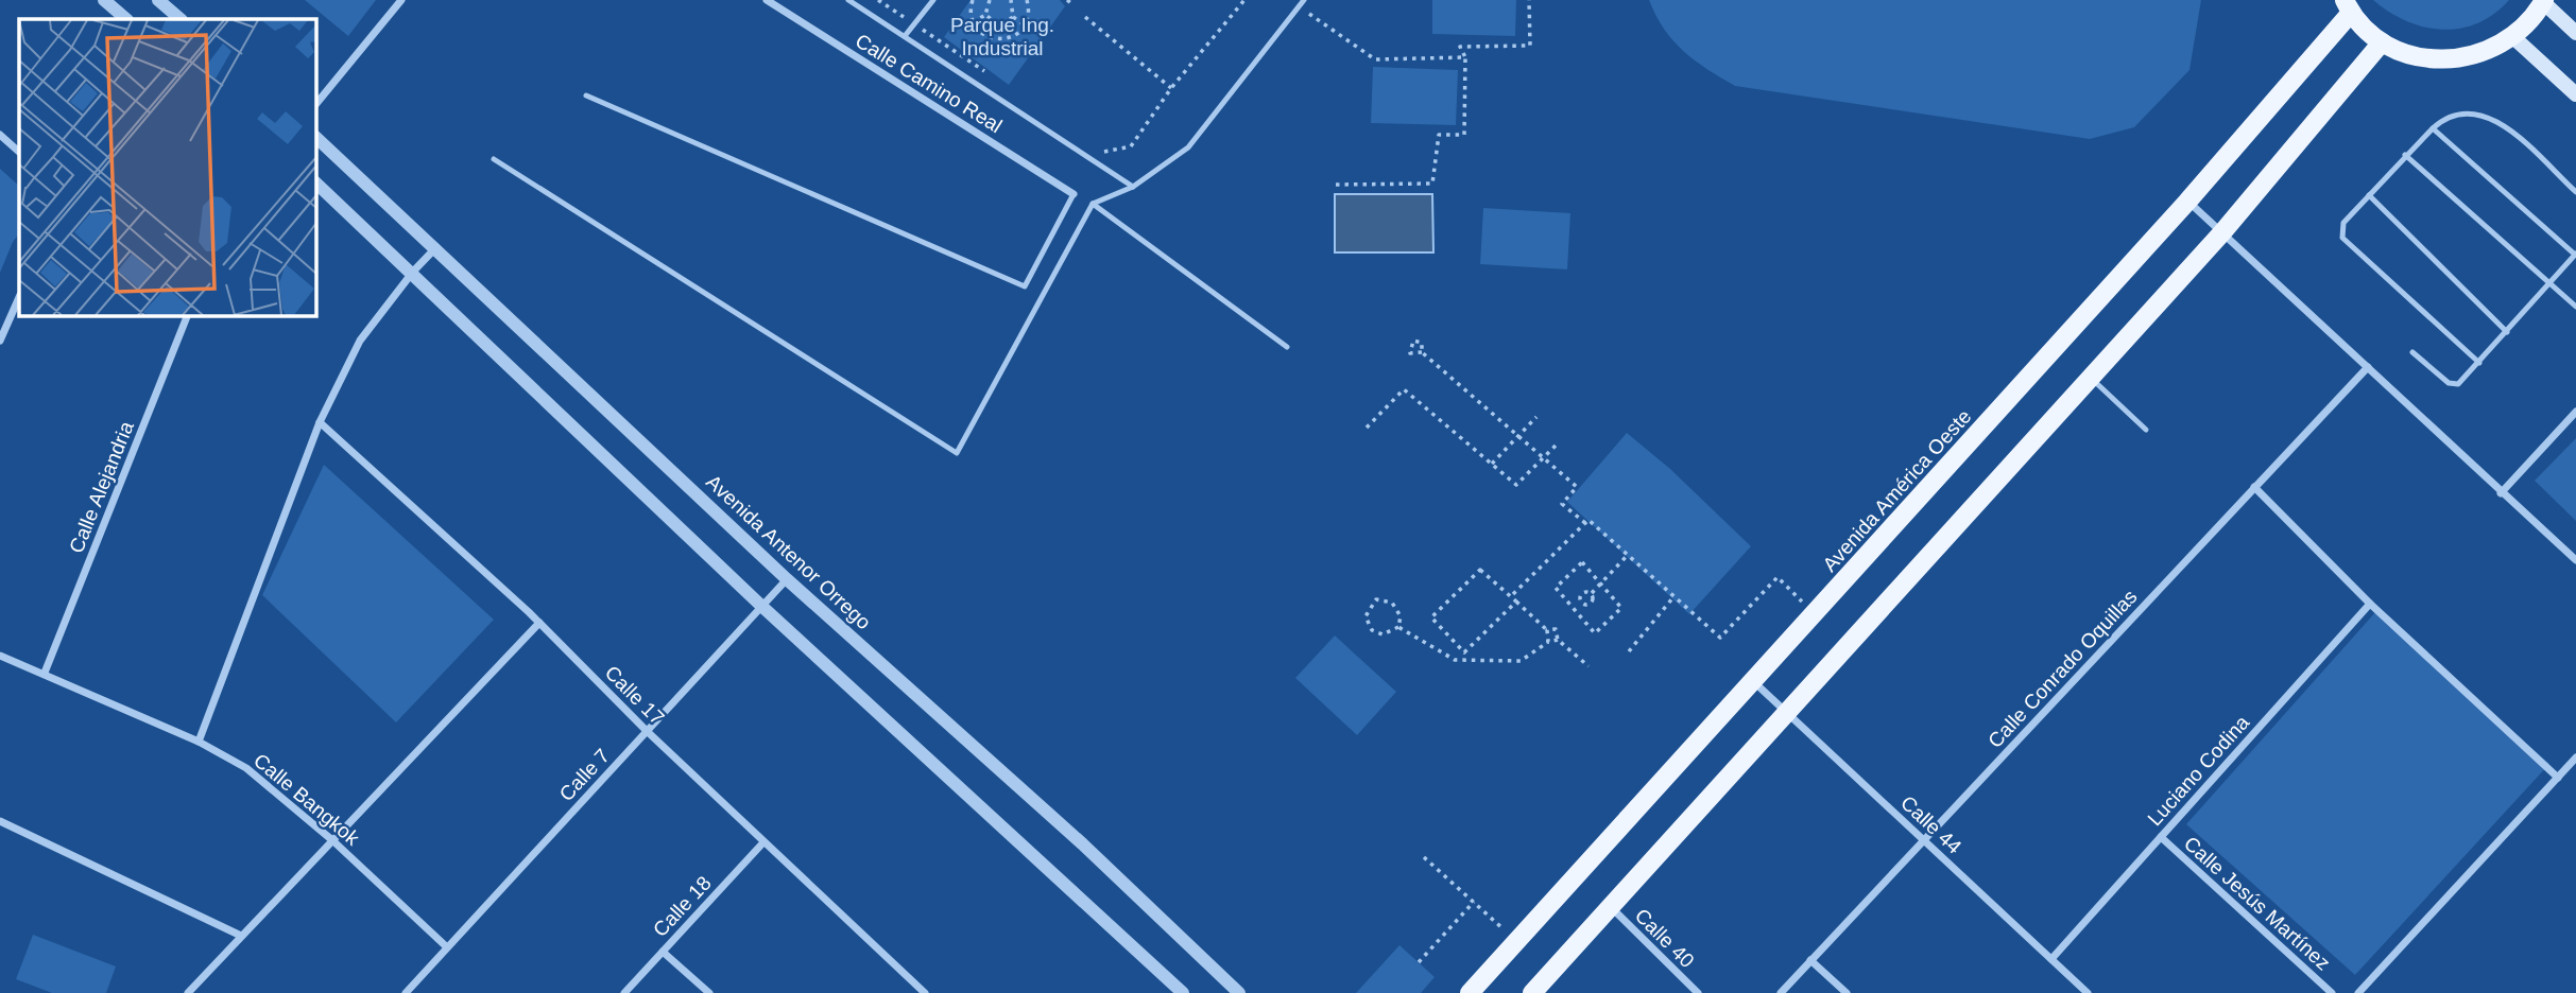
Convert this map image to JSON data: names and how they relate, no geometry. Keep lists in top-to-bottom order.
{
  "streets": {
    "main road": ["Avenida América Oeste"],
    "street": [
      "Calle Camino Real",
      "Calle Alejandria",
      "Avenida Antenor Orrego",
      "Calle Conrado Oquillas",
      "Calle 17",
      "Luciano Codina",
      "Calle 7",
      "Calle Bangkok",
      "Calle 44",
      "Calle Jesús Martínez",
      "Calle 18",
      "Calle 40"
    ]
  },
  "crossings": [
    ["Calle Alejandria", "Calle Bangkok"],
    ["Avenida América Oeste", "Calle 44"],
    ["Avenida Antenor Orrego", "Calle 7"],
    ["Calle Conrado Oquillas", "Calle 44"],
    ["Calle 17", "Calle 7"],
    ["Calle 17", "Calle 18"],
    ["Luciano Codina", "Calle 44"],
    ["Luciano Codina", "Calle Jesús Martínez"],
    ["Calle 7", "Calle Bangkok"]
  ],
  "parks": ["Parque Ing. Industrial"]
}
